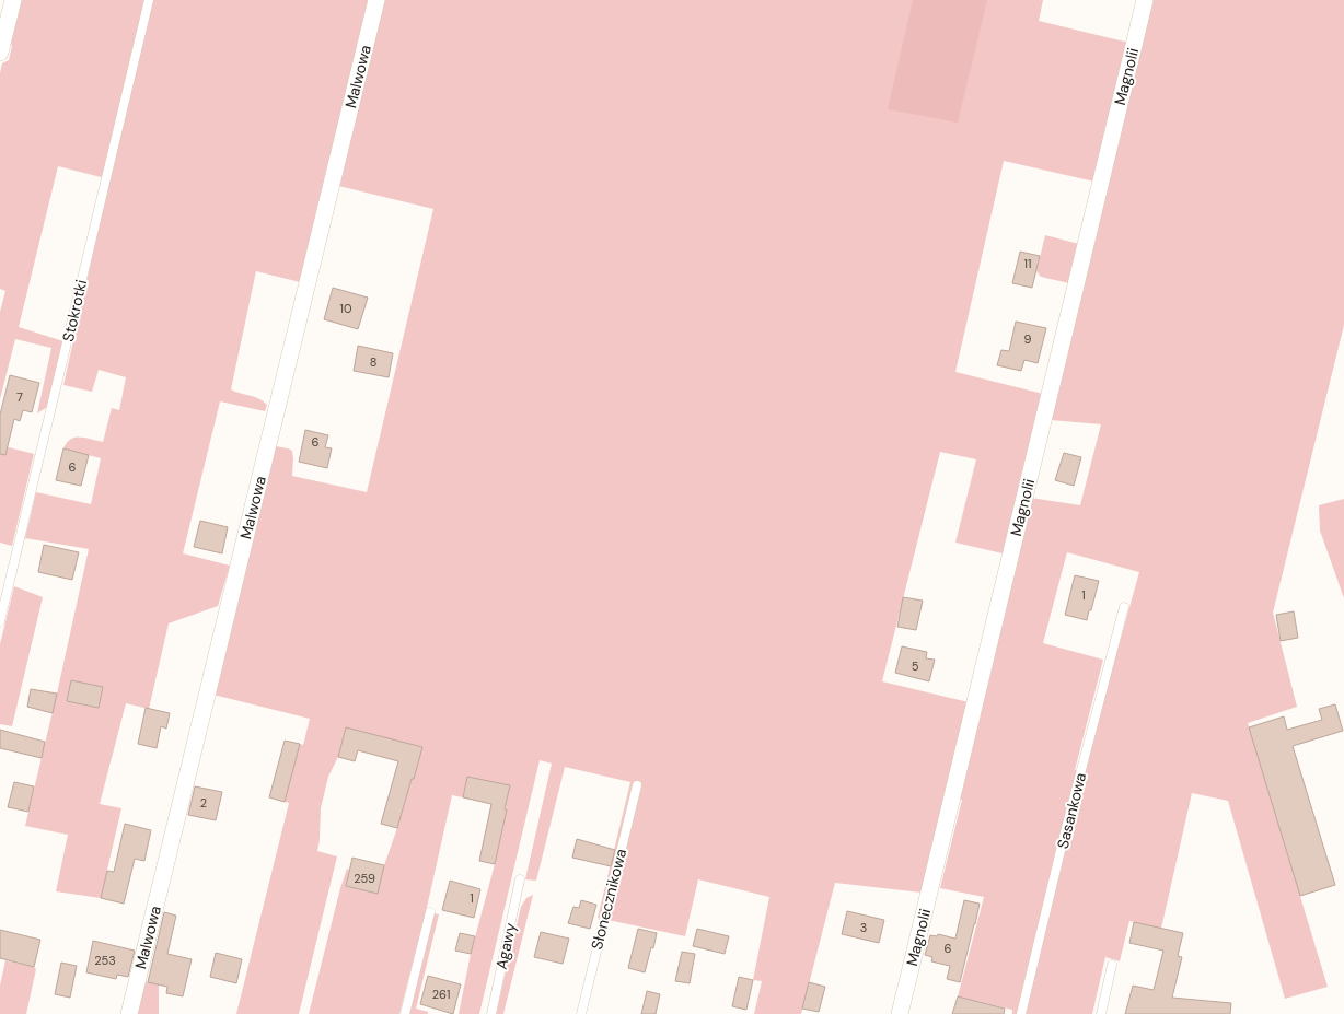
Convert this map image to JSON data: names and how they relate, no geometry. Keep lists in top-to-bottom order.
{
  "streets": {
    "street": ["Malwowa", "Magnolii"],
    "lane": [
      "Stokrotki",
      "Sasankowa",
      "Słonecznikowa",
      "Agawy"
    ]
  },
  "house_numbers": [
    "11",
    "10",
    "9",
    "8",
    "7",
    "6",
    "6",
    "1",
    "5",
    "2",
    "259",
    "1",
    "3",
    "6",
    "253",
    "261"
  ]
}
